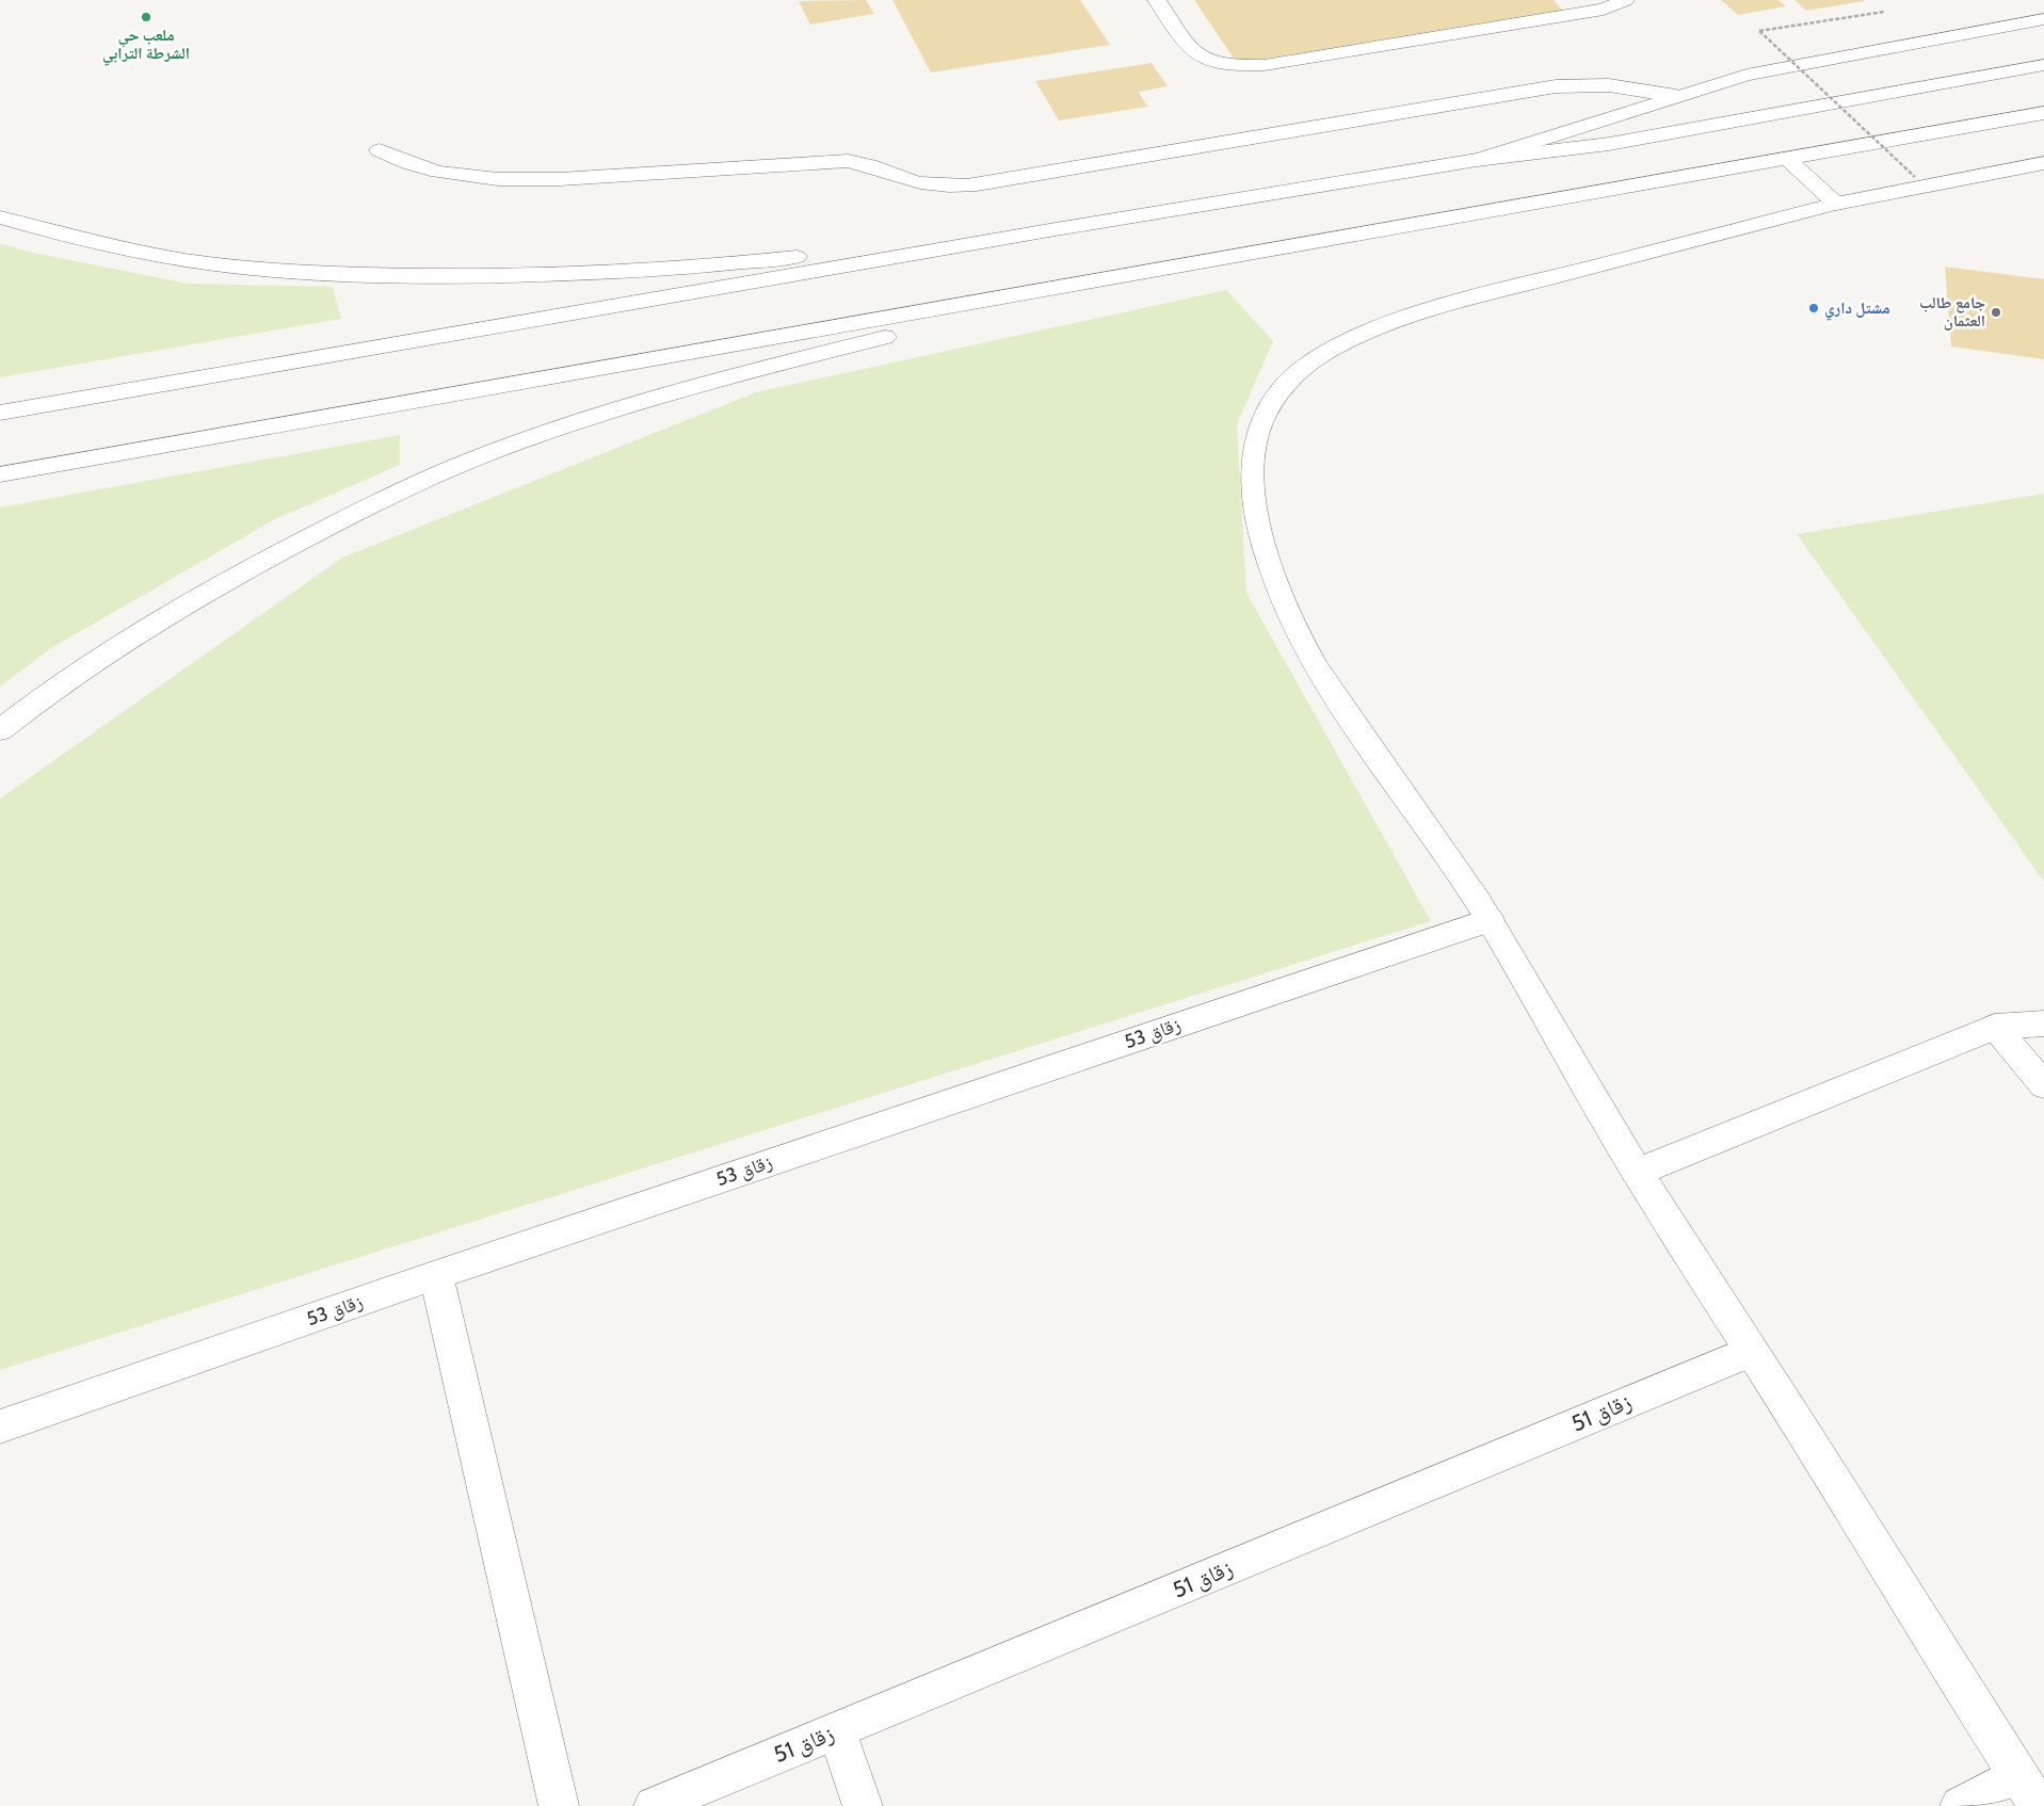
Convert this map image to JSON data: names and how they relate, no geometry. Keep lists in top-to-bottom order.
{
  "streets": {
    "main road": ["زقاق 53", "زقاق 51"]
  },
  "places": ["ملعب حي الشرطة الترابي", "مشتل داري", "جامع طالب العثمان"]
}
